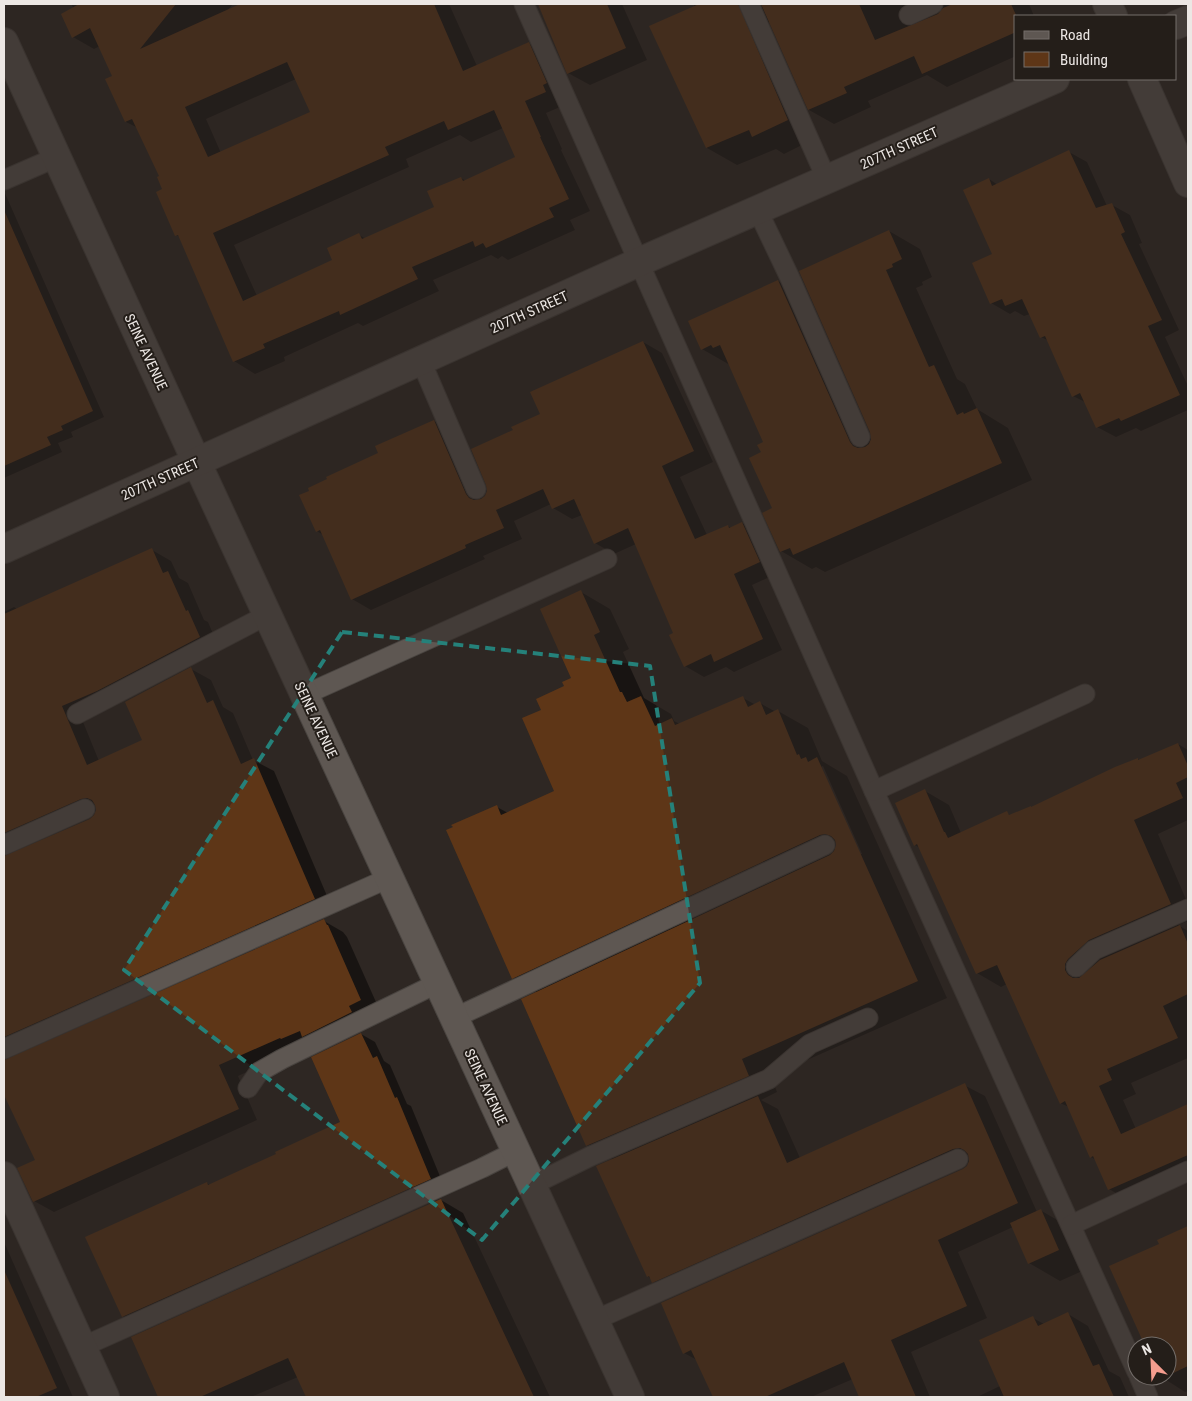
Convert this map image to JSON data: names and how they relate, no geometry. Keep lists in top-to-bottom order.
{
  "streets": {
    "street": ["207TH STREET", "SEINE AVENUE"]
  },
  "crossings": [
    ["207TH STREET", "SEINE AVENUE"]
  ],
  "legend": ["Road", "Building"],
  "north": "top left"
}
